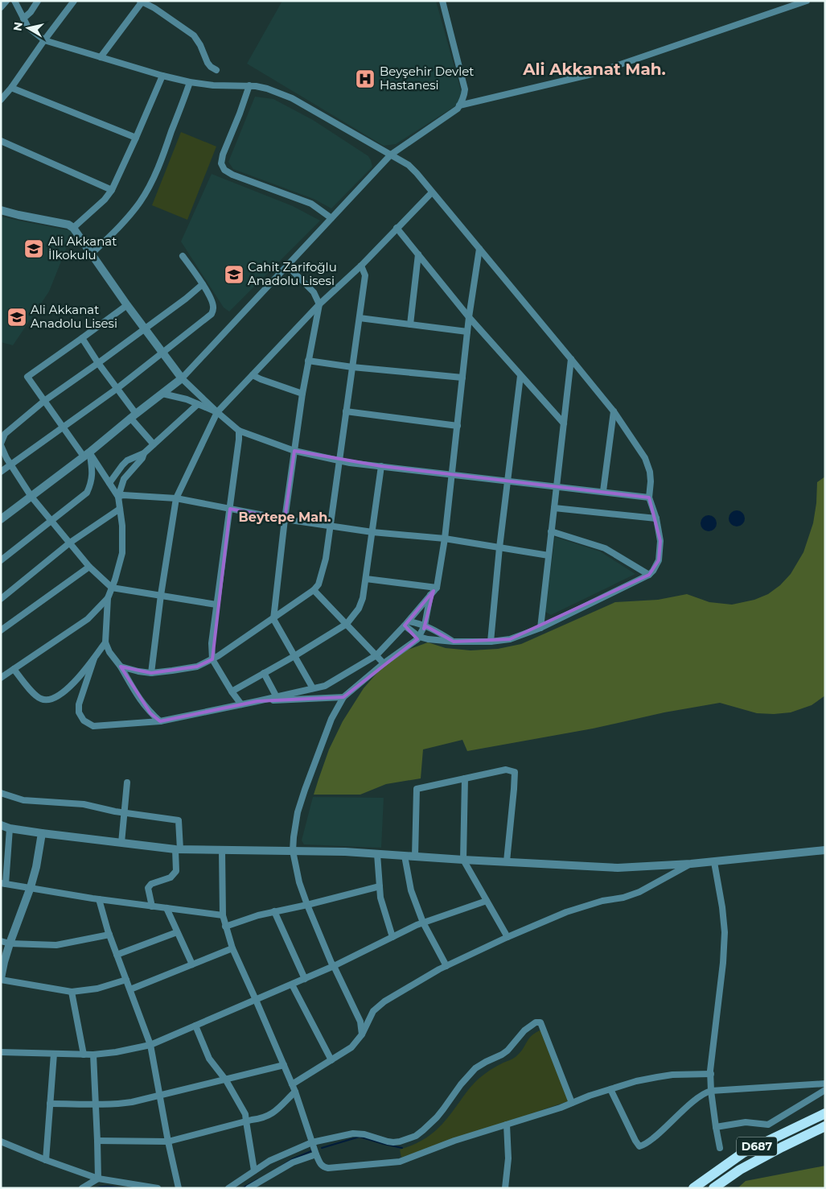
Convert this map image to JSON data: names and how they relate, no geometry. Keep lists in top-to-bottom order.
{
  "streets": {
    "highway": ["D687"]
  },
  "districts": ["Ali Akkanat Mah.", "Beytepe Mah."],
  "places": {
    "hospital": ["Beyşehir Devlet Hastanesi"],
    "school or university": ["Ali Akkanat İlkokulu", "Cahit Zarifoğlu Anadolu Lisesi", "Ali Akkanat Anadolu Lisesi"]
  },
  "north": "left"
}
